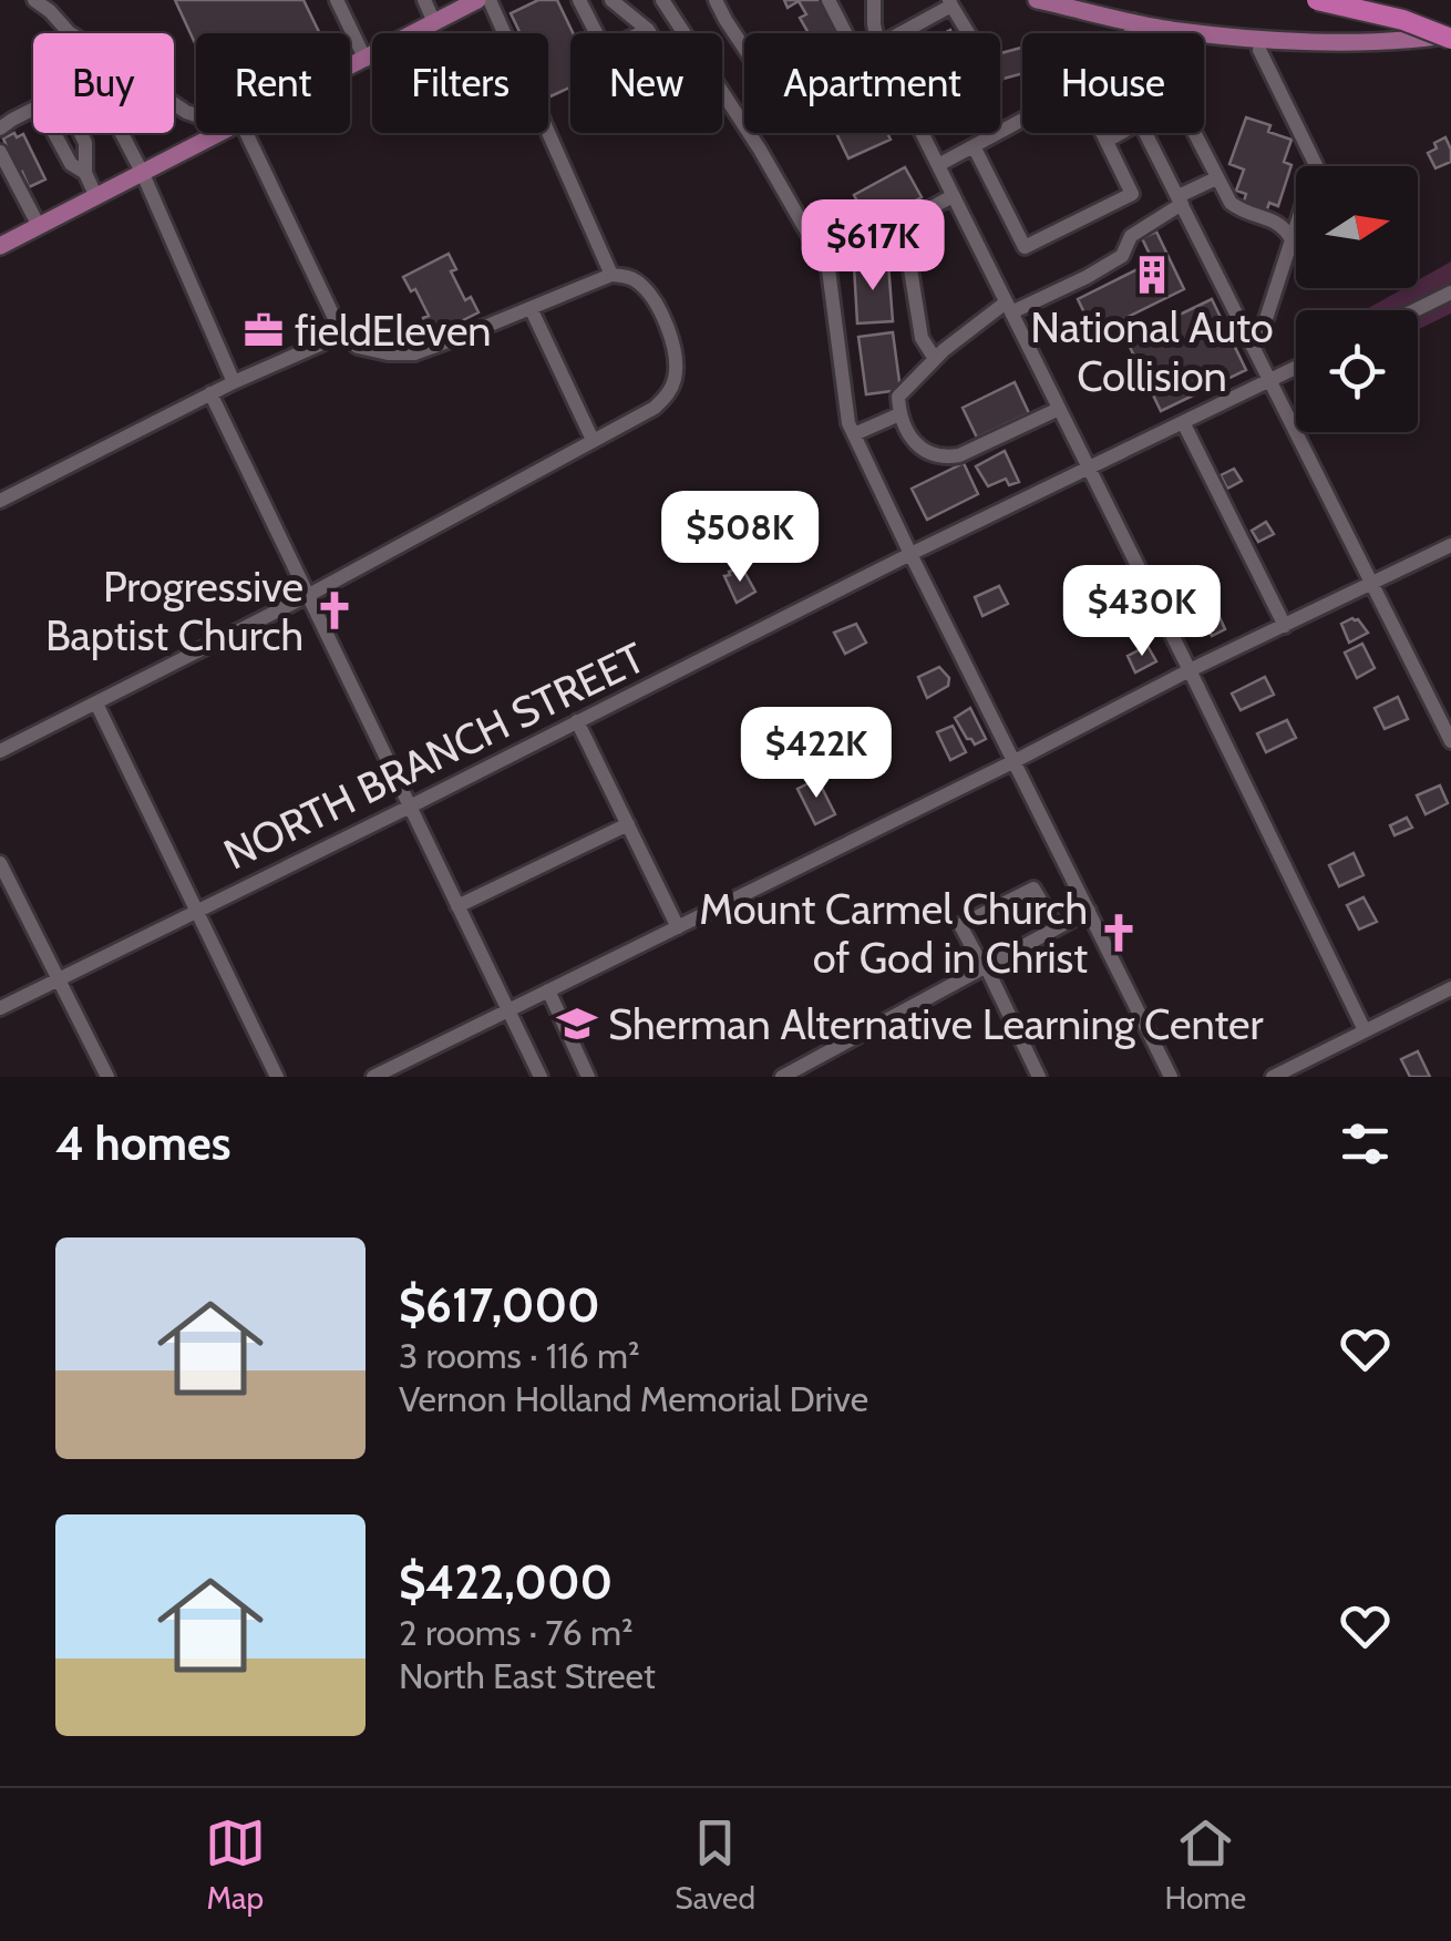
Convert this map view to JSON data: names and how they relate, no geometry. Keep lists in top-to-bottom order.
{
  "streets": {
    "street": ["NORTH BRANCH STREET"]
  },
  "places": {
    "building": ["National Auto Collision"],
    "office": ["fieldEleven"],
    "church": ["Progressive Baptist Church", "Mount Carmel Church of God in Christ"],
    "school or university": ["Sherman Alternative Learning Center"]
  },
  "north": "right",
  "page": {
    "chip": [
      "Buy",
      "Rent",
      "Filters",
      "New",
      "Apartment",
      "House"
    ],
    "price": [
      "$617K",
      "$508K",
      "$430K",
      "$422K"
    ],
    "heading": "4 homes",
    "list": [
      {
        "name": "$617,000",
        "note": "3 rooms · 116 m² · Vernon Holland Memorial Drive"
      },
      {
        "name": "$422,000",
        "note": "2 rooms · 76 m² · North East Street"
      }
    ],
    "tabs": ["Map", "Saved", "Home"]
  }
}
